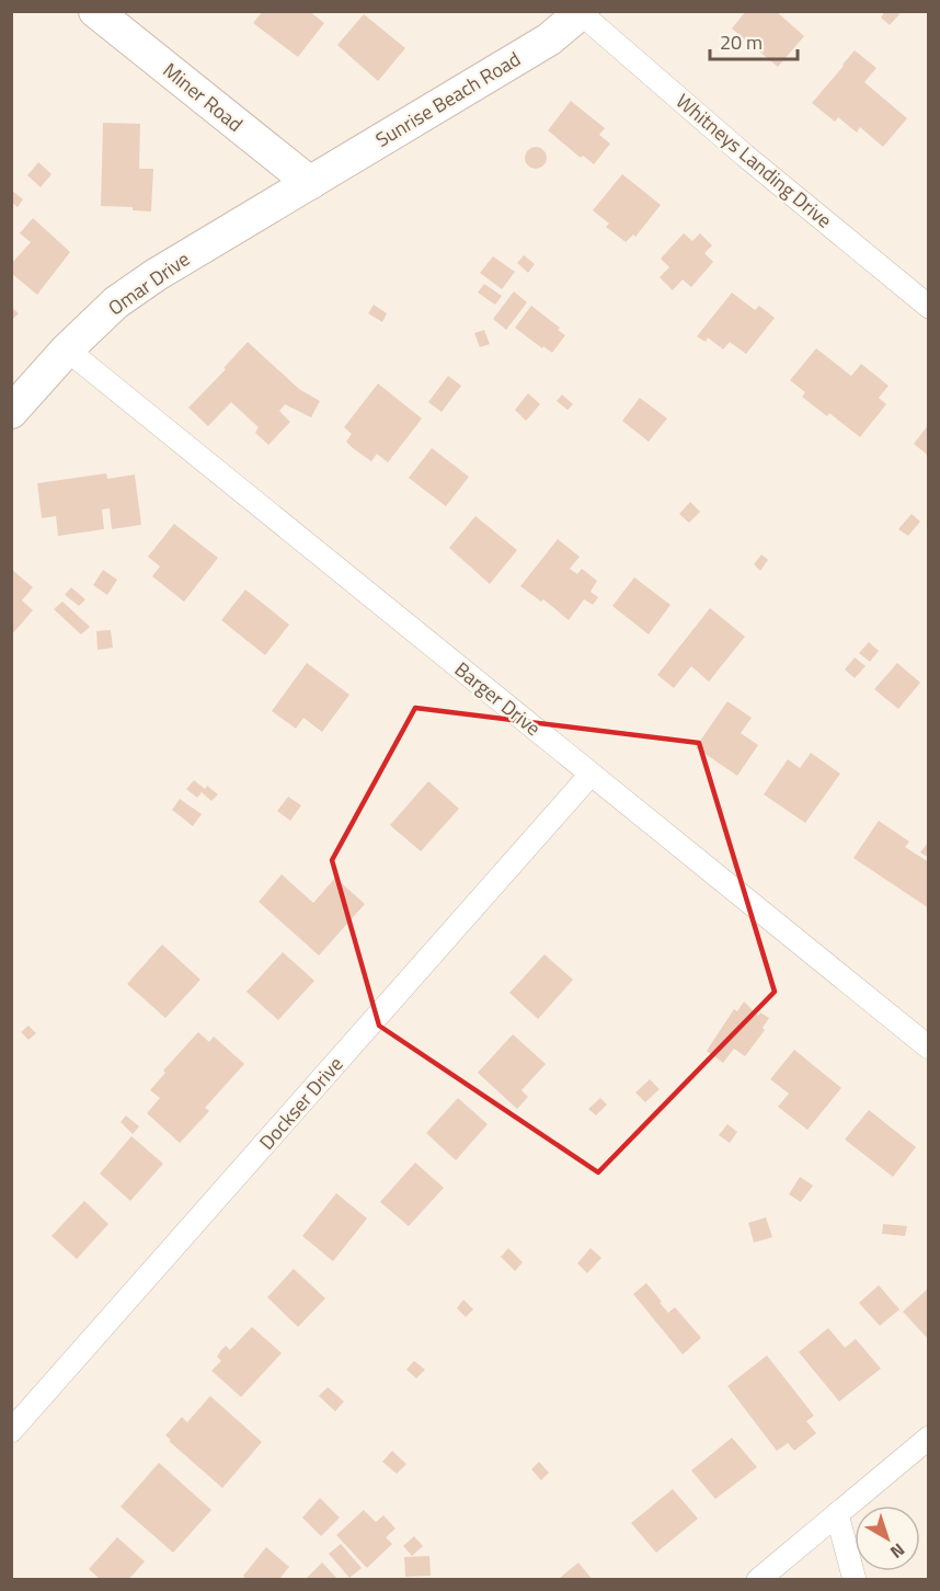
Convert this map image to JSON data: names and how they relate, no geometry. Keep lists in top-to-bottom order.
{
  "streets": {
    "street": [
      "Miner Road",
      "Sunrise Beach Road",
      "Whitneys Landing Drive",
      "Omar Drive",
      "Barger Drive",
      "Dockser Drive"
    ]
  },
  "crossings": [
    ["Miner Road", "Sunrise Beach Road"],
    ["Miner Road", "Omar Drive"],
    ["Sunrise Beach Road", "Whitneys Landing Drive"],
    ["Sunrise Beach Road", "Omar Drive"],
    ["Omar Drive", "Barger Drive"],
    ["Barger Drive", "Dockser Drive"]
  ],
  "scale_bar": "20 m",
  "north": "bottom right"
}
